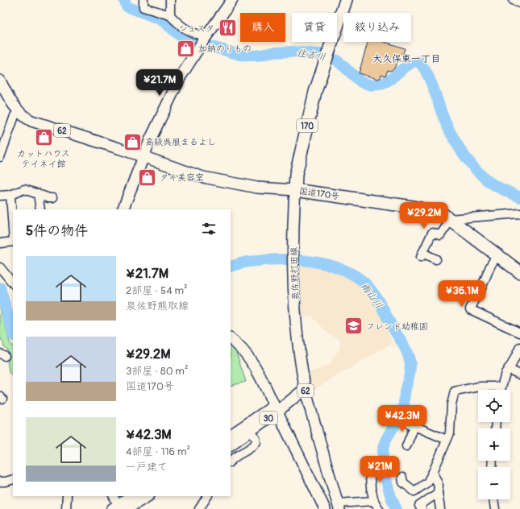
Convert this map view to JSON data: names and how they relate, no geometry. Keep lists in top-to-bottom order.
{
  "streets": {
    "highway": ["170", "国道170号"],
    "main road": ["62", "泉佐野打田線", "30"]
  },
  "crossings": [
    ["62", "国道170号"],
    ["62", "泉佐野打田線"],
    ["国道170号", "泉佐野打田線"],
    ["泉佐野打田線", "30"]
  ],
  "districts": ["大久保東一丁目"],
  "water": ["住吉川", "雨山川"],
  "places": {
    "restaurant": ["シェスタ"],
    "shop": [
      "加納のりもの",
      "カットハウス テイネイ館",
      "高級呉服まるよし",
      "タキ美容室"
    ],
    "school or university": ["フレンド幼稚園"]
  },
  "page": {
    "chip": ["購入", "賃貸", "絞り込み"],
    "price": [
      "¥21.7M",
      "¥29.2M",
      "¥36.1M",
      "¥42.3M",
      "¥21M"
    ],
    "heading": "5件の物件",
    "list": [
      {
        "name": "¥21.7M",
        "note": "2部屋 · 54 m² · 泉佐野熊取線"
      },
      {
        "name": "¥29.2M",
        "note": "3部屋 · 80 m² · 国道170号"
      },
      {
        "name": "¥42.3M",
        "note": "4部屋 · 116 m² · 一戸建て"
      }
    ],
    "map_buttons": ["+", "−"]
  }
}
